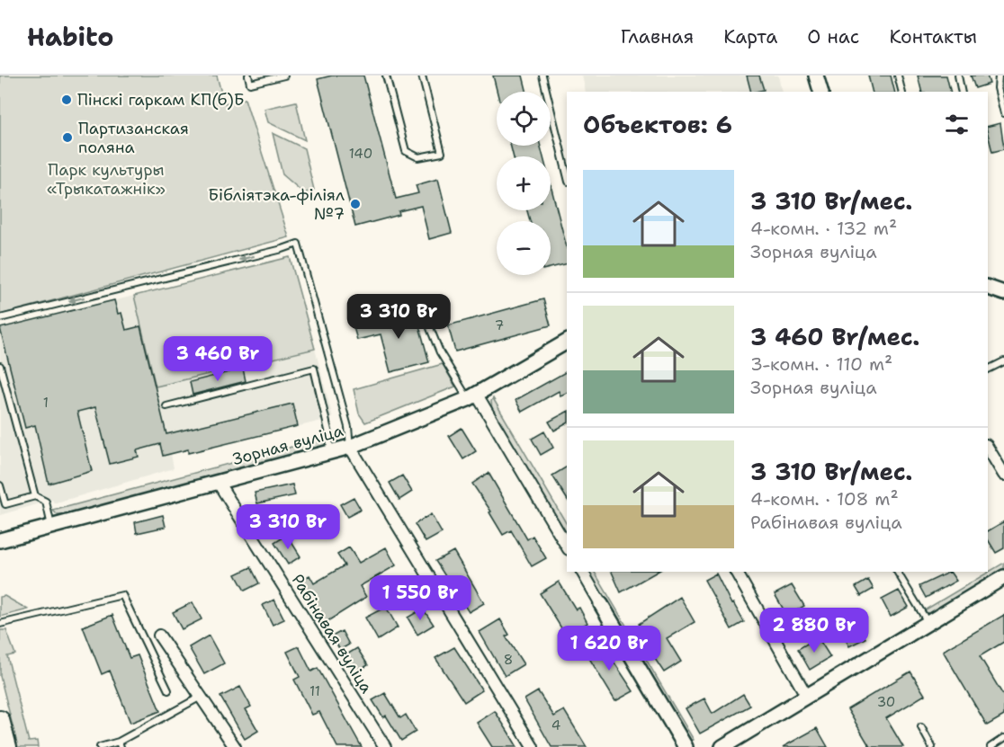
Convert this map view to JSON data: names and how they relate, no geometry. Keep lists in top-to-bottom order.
{
  "streets": {
    "street": ["Зорная вуліца", "Рабінавая вуліца"]
  },
  "crossings": [
    ["Зорная вуліца", "Рабінавая вуліца"]
  ],
  "parks": ["Парк культуры «Трыкатажнік»"],
  "places": ["Пінскі гаркам КП(б)Б", "Партизанская поляна", "Бібліятэка-філіял №7"],
  "house_numbers": [
    "140",
    "7",
    "1",
    "8",
    "11",
    "30",
    "4"
  ],
  "page": {
    "header": "Habito",
    "nav": [
      "Главная",
      "Карта",
      "О нас",
      "Контакты"
    ],
    "map_buttons": ["+", "−"],
    "heading": "Объектов: 6",
    "list": [
      {
        "name": "3 310 Br/мес.",
        "note": "4-комн. · 132 m² · Зорная вуліца"
      },
      {
        "name": "3 460 Br/мес.",
        "note": "3-комн. · 110 m² · Зорная вуліца"
      },
      {
        "name": "3 310 Br/мес.",
        "note": "4-комн. · 108 m² · Рабінавая вуліца"
      }
    ],
    "price": [
      "3 310 Br",
      "3 460 Br",
      "3 310 Br",
      "1 550 Br",
      "2 880 Br",
      "1 620 Br"
    ]
  }
}
